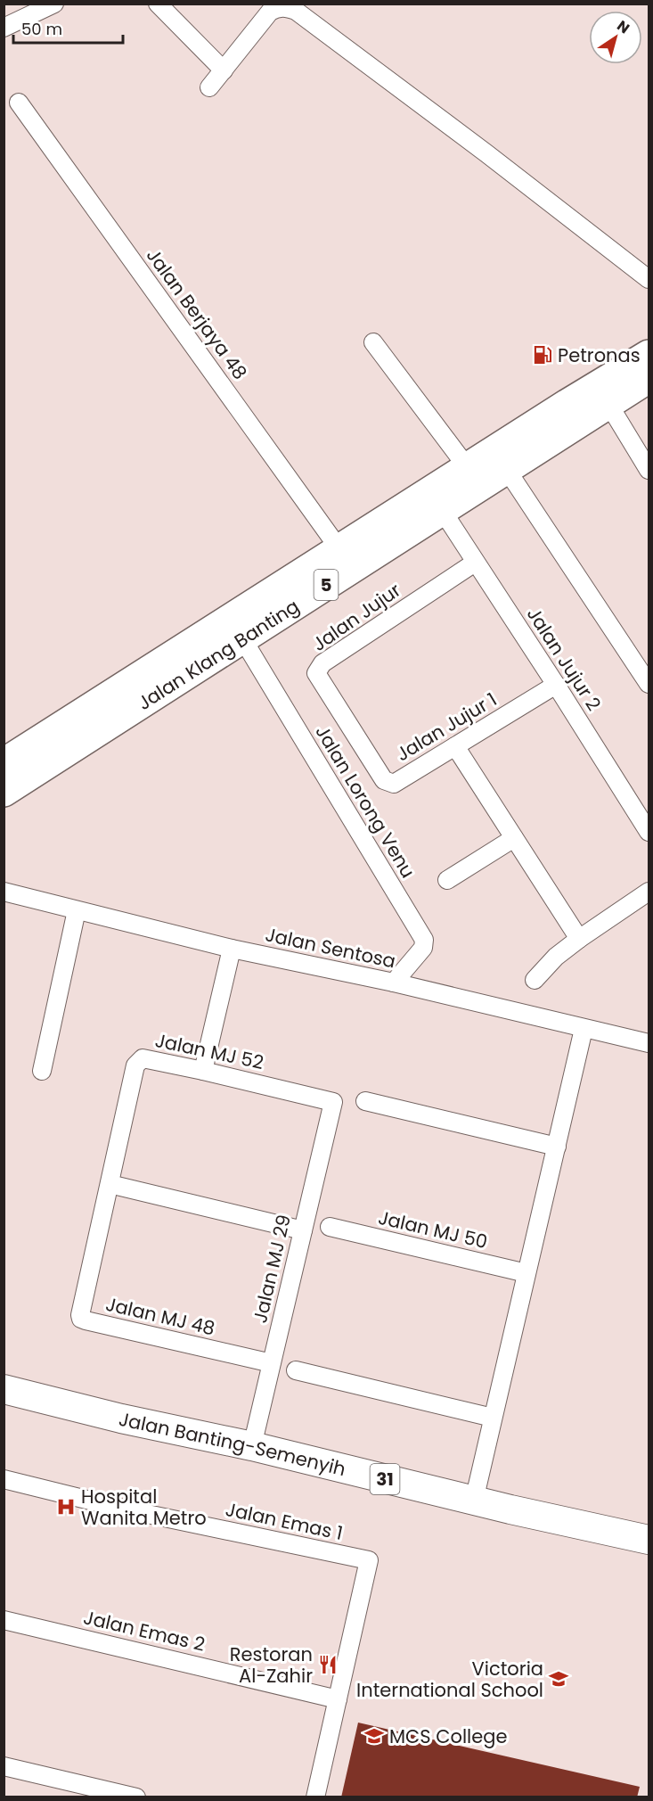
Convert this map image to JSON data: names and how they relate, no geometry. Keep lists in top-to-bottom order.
{
  "streets": {
    "highway": ["5", "Jalan Klang Banting"],
    "main road": ["Jalan Banting-Semenyih", "31"],
    "street": [
      "Jalan Berjaya 48",
      "Jalan Jujur",
      "Jalan Jujur 2",
      "Jalan Jujur 1",
      "Jalan Lorong Venu",
      "Jalan Sentosa",
      "Jalan MJ 52",
      "Jalan MJ 50",
      "Jalan MJ 29",
      "Jalan MJ 48",
      "Jalan Emas 1",
      "Jalan Emas 2"
    ]
  },
  "crossings": [
    ["Jalan Berjaya 48", "Jalan Klang Banting"],
    ["Jalan Jujur", "Jalan Jujur 2"],
    ["Jalan Jujur", "Jalan Jujur 1"],
    ["Jalan Klang Banting", "Jalan Jujur 2"],
    ["Jalan Klang Banting", "Jalan Lorong Venu"],
    ["Jalan Jujur 2", "Jalan Jujur 1"],
    ["Jalan Lorong Venu", "Jalan Sentosa"],
    ["Jalan MJ 52", "Jalan MJ 29"],
    ["Jalan MJ 52", "Jalan MJ 48"],
    ["Jalan MJ 29", "Jalan MJ 48"],
    ["Jalan MJ 29", "Jalan Banting-Semenyih"],
    ["Jalan Emas 1", "Jalan Emas 2"]
  ],
  "places": {
    "fuel station": ["Petronas"],
    "hospital": ["Hospital Wanita Metro"],
    "restaurant": ["Restoran Al-Zahir"],
    "school or university": ["Victoria International School", "MCS College"]
  },
  "scale_bar": "50 m",
  "north": "top right"
}
